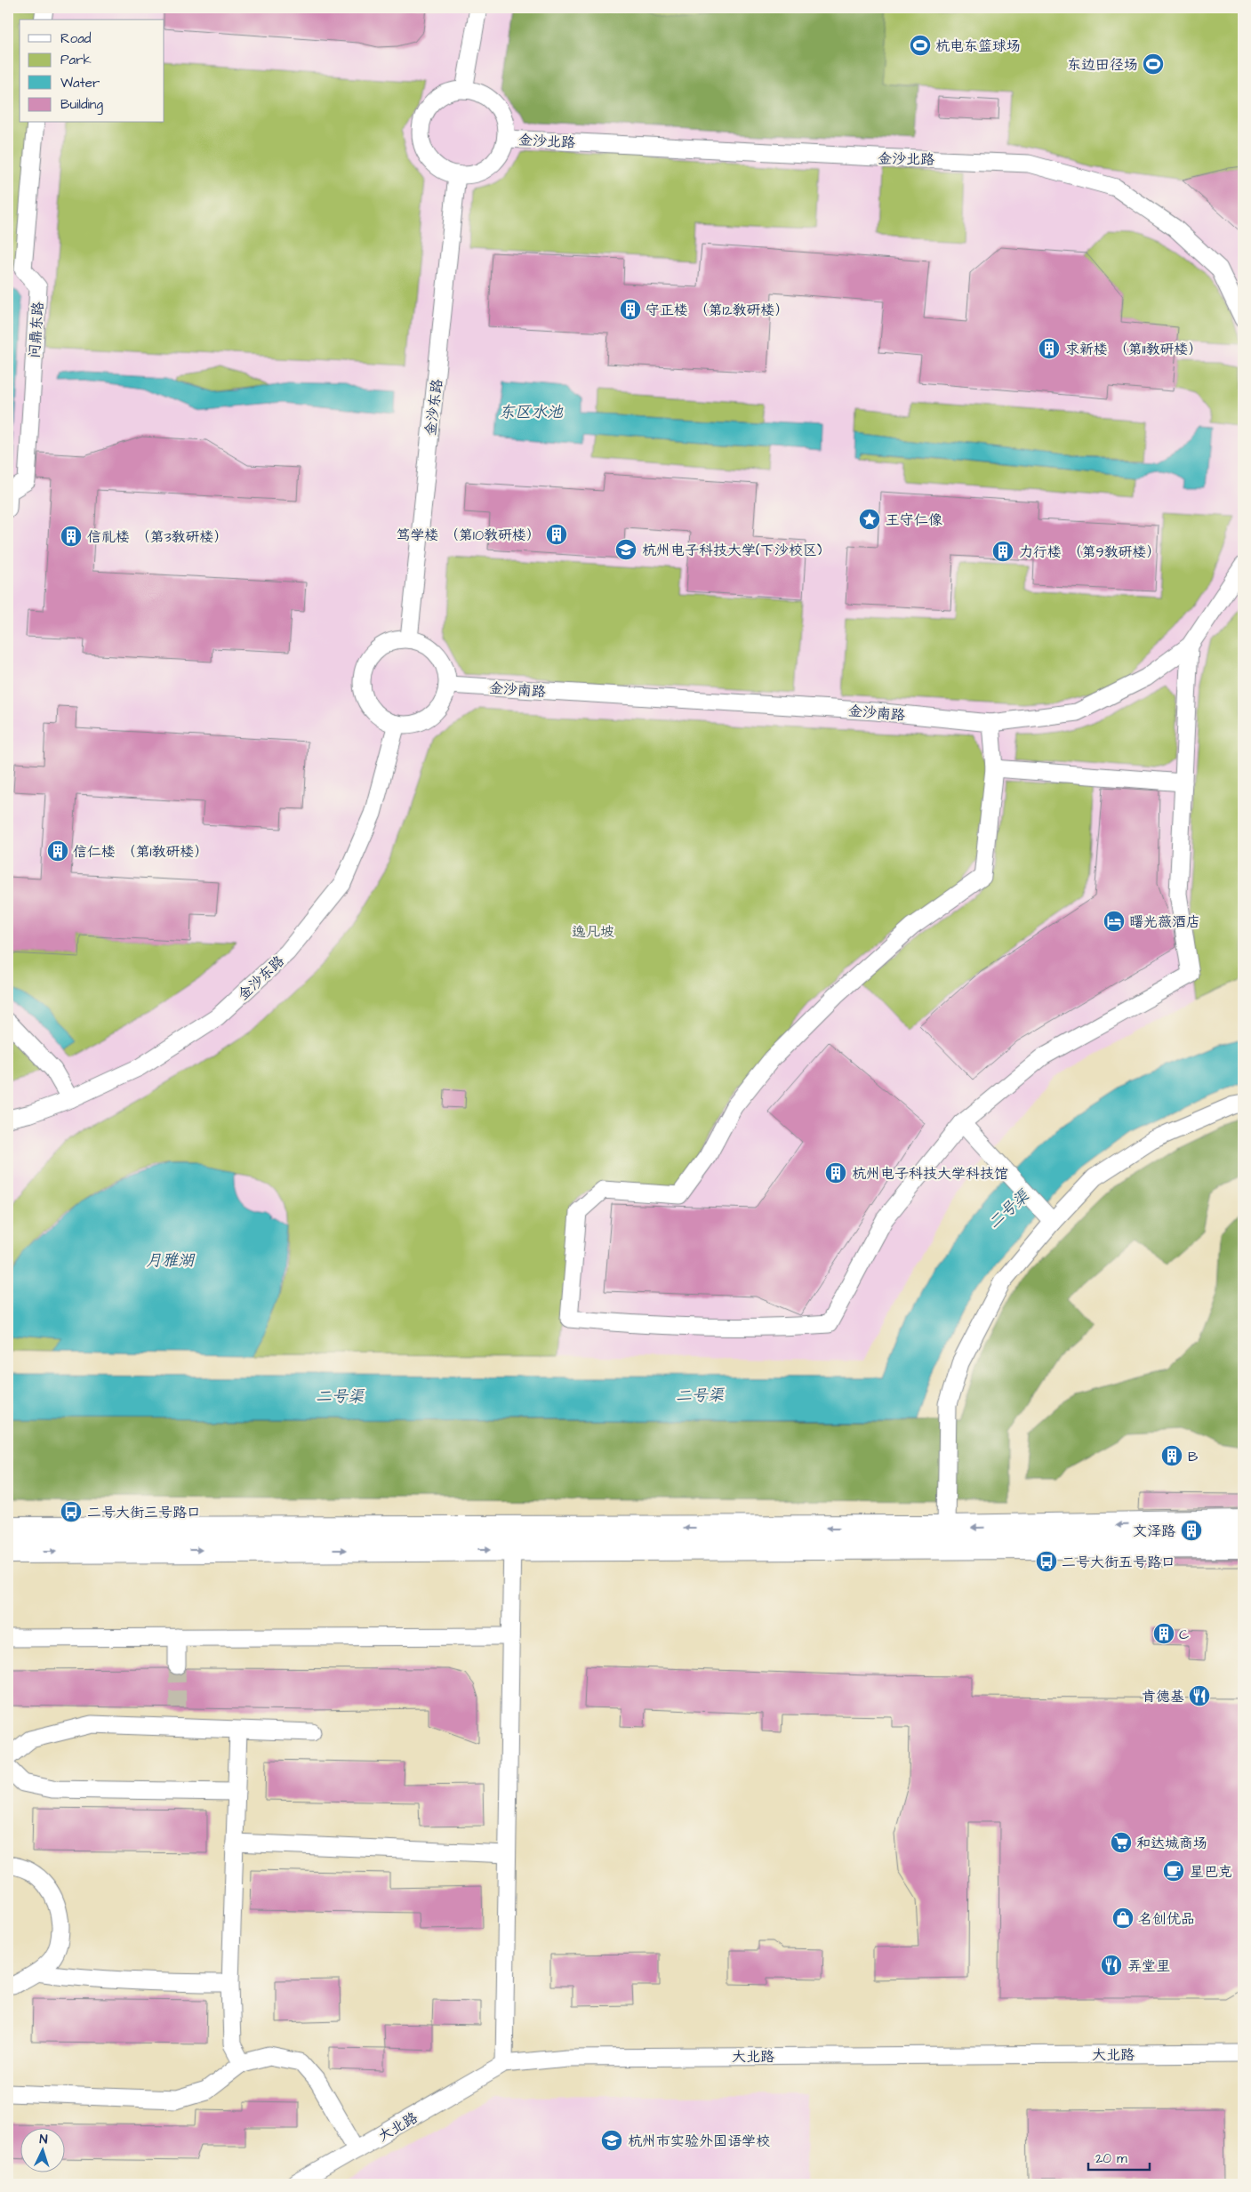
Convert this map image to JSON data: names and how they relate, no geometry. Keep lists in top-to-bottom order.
{
  "streets": {
    "street": [
      "金沙北路",
      "问鼎东路",
      "金沙东路",
      "金沙南路",
      "大北路"
    ]
  },
  "crossings": [
    ["金沙北路", "金沙东路"],
    ["金沙东路", "金沙南路"]
  ],
  "water": ["东区水池", "二号渠", "月雅湖"],
  "parks": ["逸凡坡"],
  "places": {
    "sports": ["杭电东篮球场", "东边田径场"],
    "building": [
      "守正楼 （第12教研楼）",
      "求新楼 （第11教研楼）",
      "笃学楼 （第10教研楼）",
      "信礼楼 （第3教研楼）",
      "力行楼 （第9教研楼）",
      "信仁楼 （第1教研楼）",
      "杭州电子科技大学科技馆",
      "B",
      "文泽路",
      "C"
    ],
    "place": ["王守仁像"],
    "school or university": ["杭州电子科技大学(下沙校区)", "杭州市实验外国语学校"],
    "hotel": ["曙光薇酒店"],
    "bus stop": ["二号大街三号路口", "二号大街五号路口"],
    "restaurant": ["肯德基", "弄堂里"],
    "supermarket": ["和达城商场"],
    "cafe": ["星巴克"],
    "shop": ["名创优品"]
  },
  "legend": [
    "Road",
    "Park",
    "Water",
    "Building"
  ],
  "scale_bar": "20 m",
  "north": "top"
}
